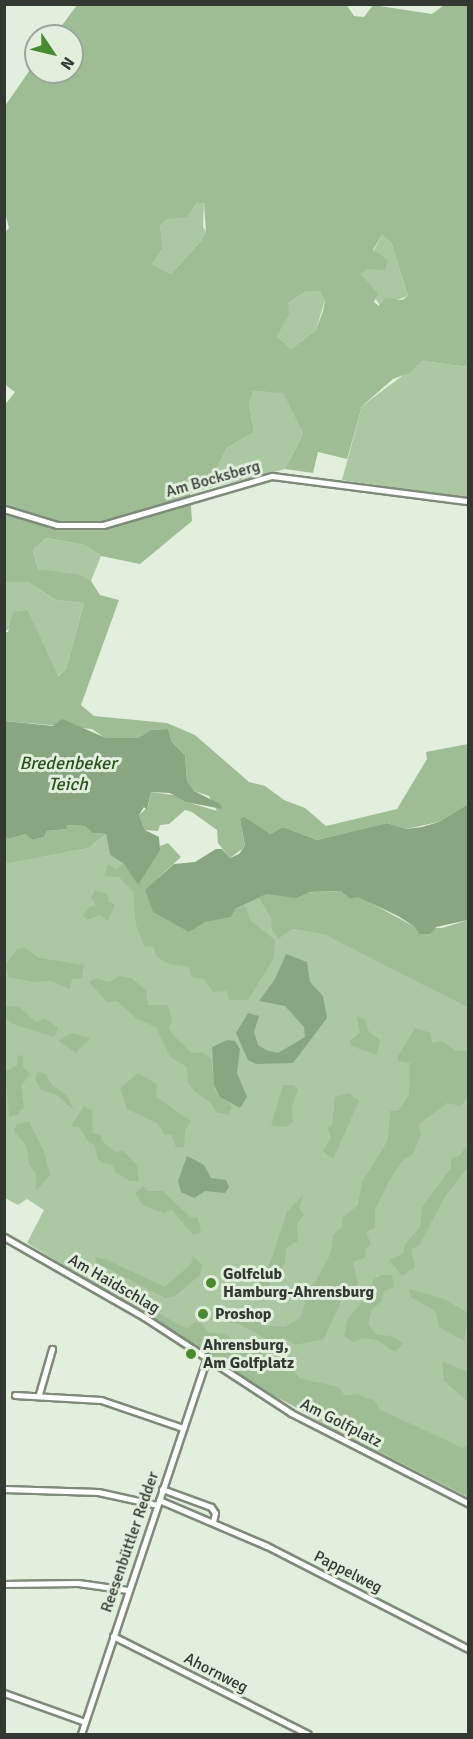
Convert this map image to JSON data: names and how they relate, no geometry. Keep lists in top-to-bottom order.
{
  "streets": {
    "street": [
      "Am Bocksberg",
      "Am Haidschlag",
      "Am Golfplatz",
      "Reesenbüttler Redder",
      "Pappelweg",
      "Ahornweg"
    ]
  },
  "crossings": [
    ["Am Haidschlag", "Am Golfplatz"],
    ["Am Haidschlag", "Reesenbüttler Redder"],
    ["Am Golfplatz", "Reesenbüttler Redder"],
    ["Reesenbüttler Redder", "Pappelweg"],
    ["Reesenbüttler Redder", "Ahornweg"]
  ],
  "water": ["Bredenbeker Teich"],
  "places": ["Golfclub Hamburg-Ahrensburg", "Proshop", "Ahrensburg, Am Golfplatz"],
  "north": "bottom right"
}
